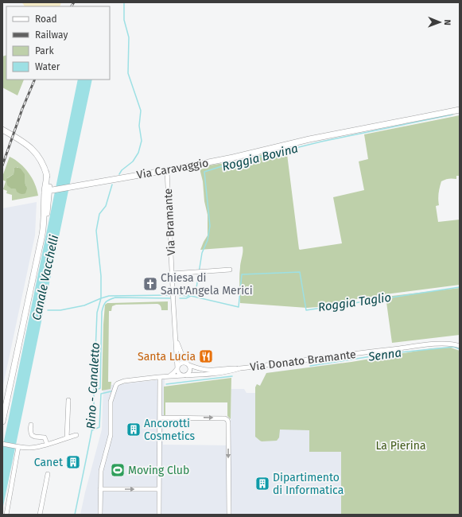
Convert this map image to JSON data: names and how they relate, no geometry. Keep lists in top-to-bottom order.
{
  "streets": {
    "street": ["Via Caravaggio", "Via Bramante", "Via Donato Bramante"]
  },
  "crossings": [
    ["Via Caravaggio", "Via Bramante"],
    ["Via Bramante", "Via Donato Bramante"]
  ],
  "water": [
    "Roggia Bovina",
    "Canale Vacchelli",
    "Roggia Taglio",
    "Senna",
    "Rino - Canaletto"
  ],
  "parks": ["La Pierina"],
  "places": {
    "church": ["Chiesa di Sant'Angela Merici"],
    "restaurant": ["Santa Lucia"],
    "building": ["Ancorotti Cosmetics", "Canet", "Dipartimento di Informatica"],
    "sports": ["Moving Club"]
  },
  "legend": [
    "Road",
    "Railway",
    "Park",
    "Water"
  ],
  "north": "right"
}
